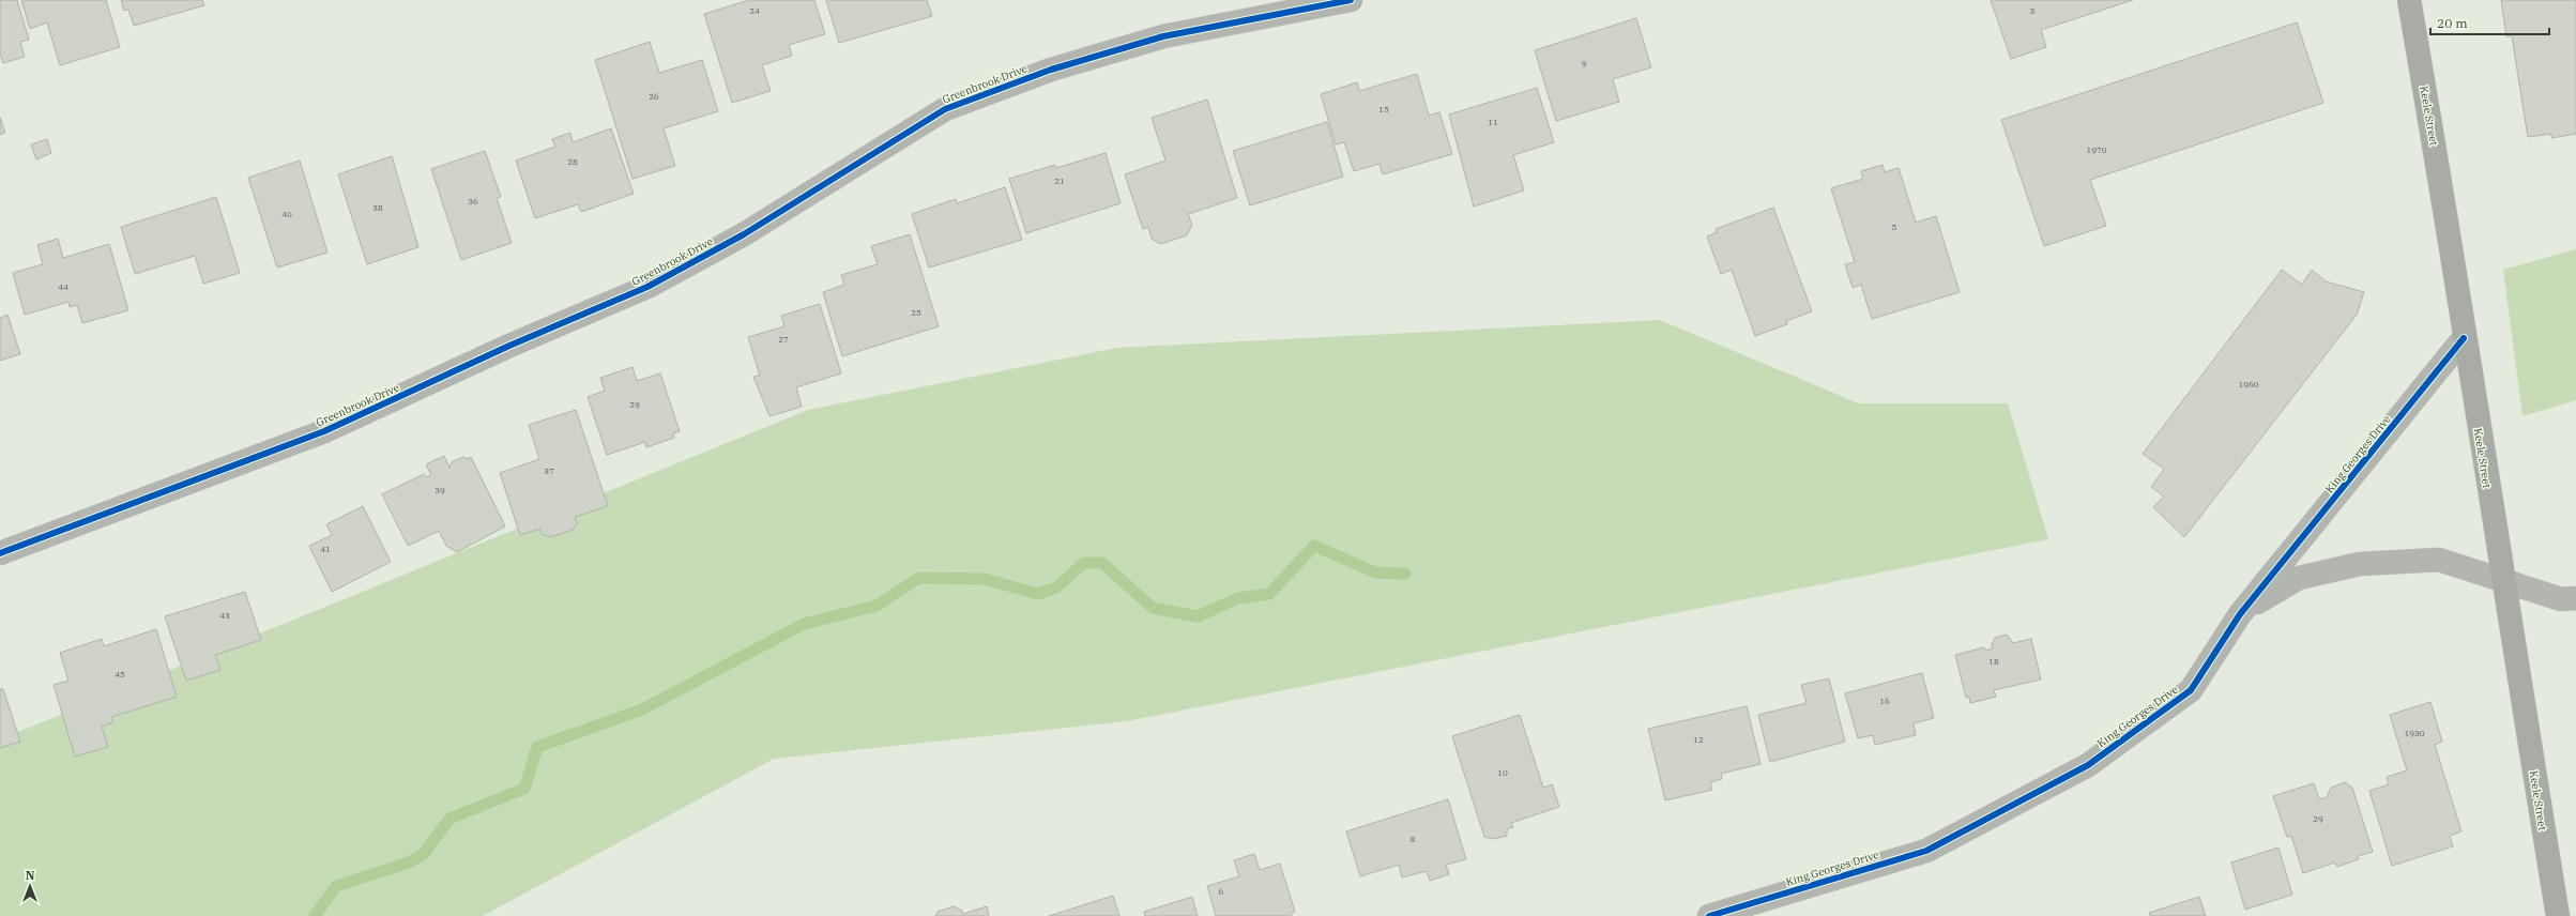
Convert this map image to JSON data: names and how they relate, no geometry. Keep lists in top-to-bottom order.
{
  "streets": {
    "main road": ["Keele Street"],
    "street": ["Greenbrook Drive", "King Georges Drive"]
  },
  "crossings": [
    ["Keele Street", "King Georges Drive"]
  ],
  "house_numbers": [
    "24",
    "3",
    "9",
    "26",
    "15",
    "11",
    "1970",
    "28",
    "21",
    "36",
    "38",
    "40",
    "5",
    "44",
    "25",
    "27",
    "1960",
    "29",
    "37",
    "39",
    "41",
    "43",
    "18",
    "45",
    "16",
    "1930",
    "12",
    "10",
    "29",
    "8",
    "6"
  ],
  "scale_bar": "20 m",
  "north": "top"
}
